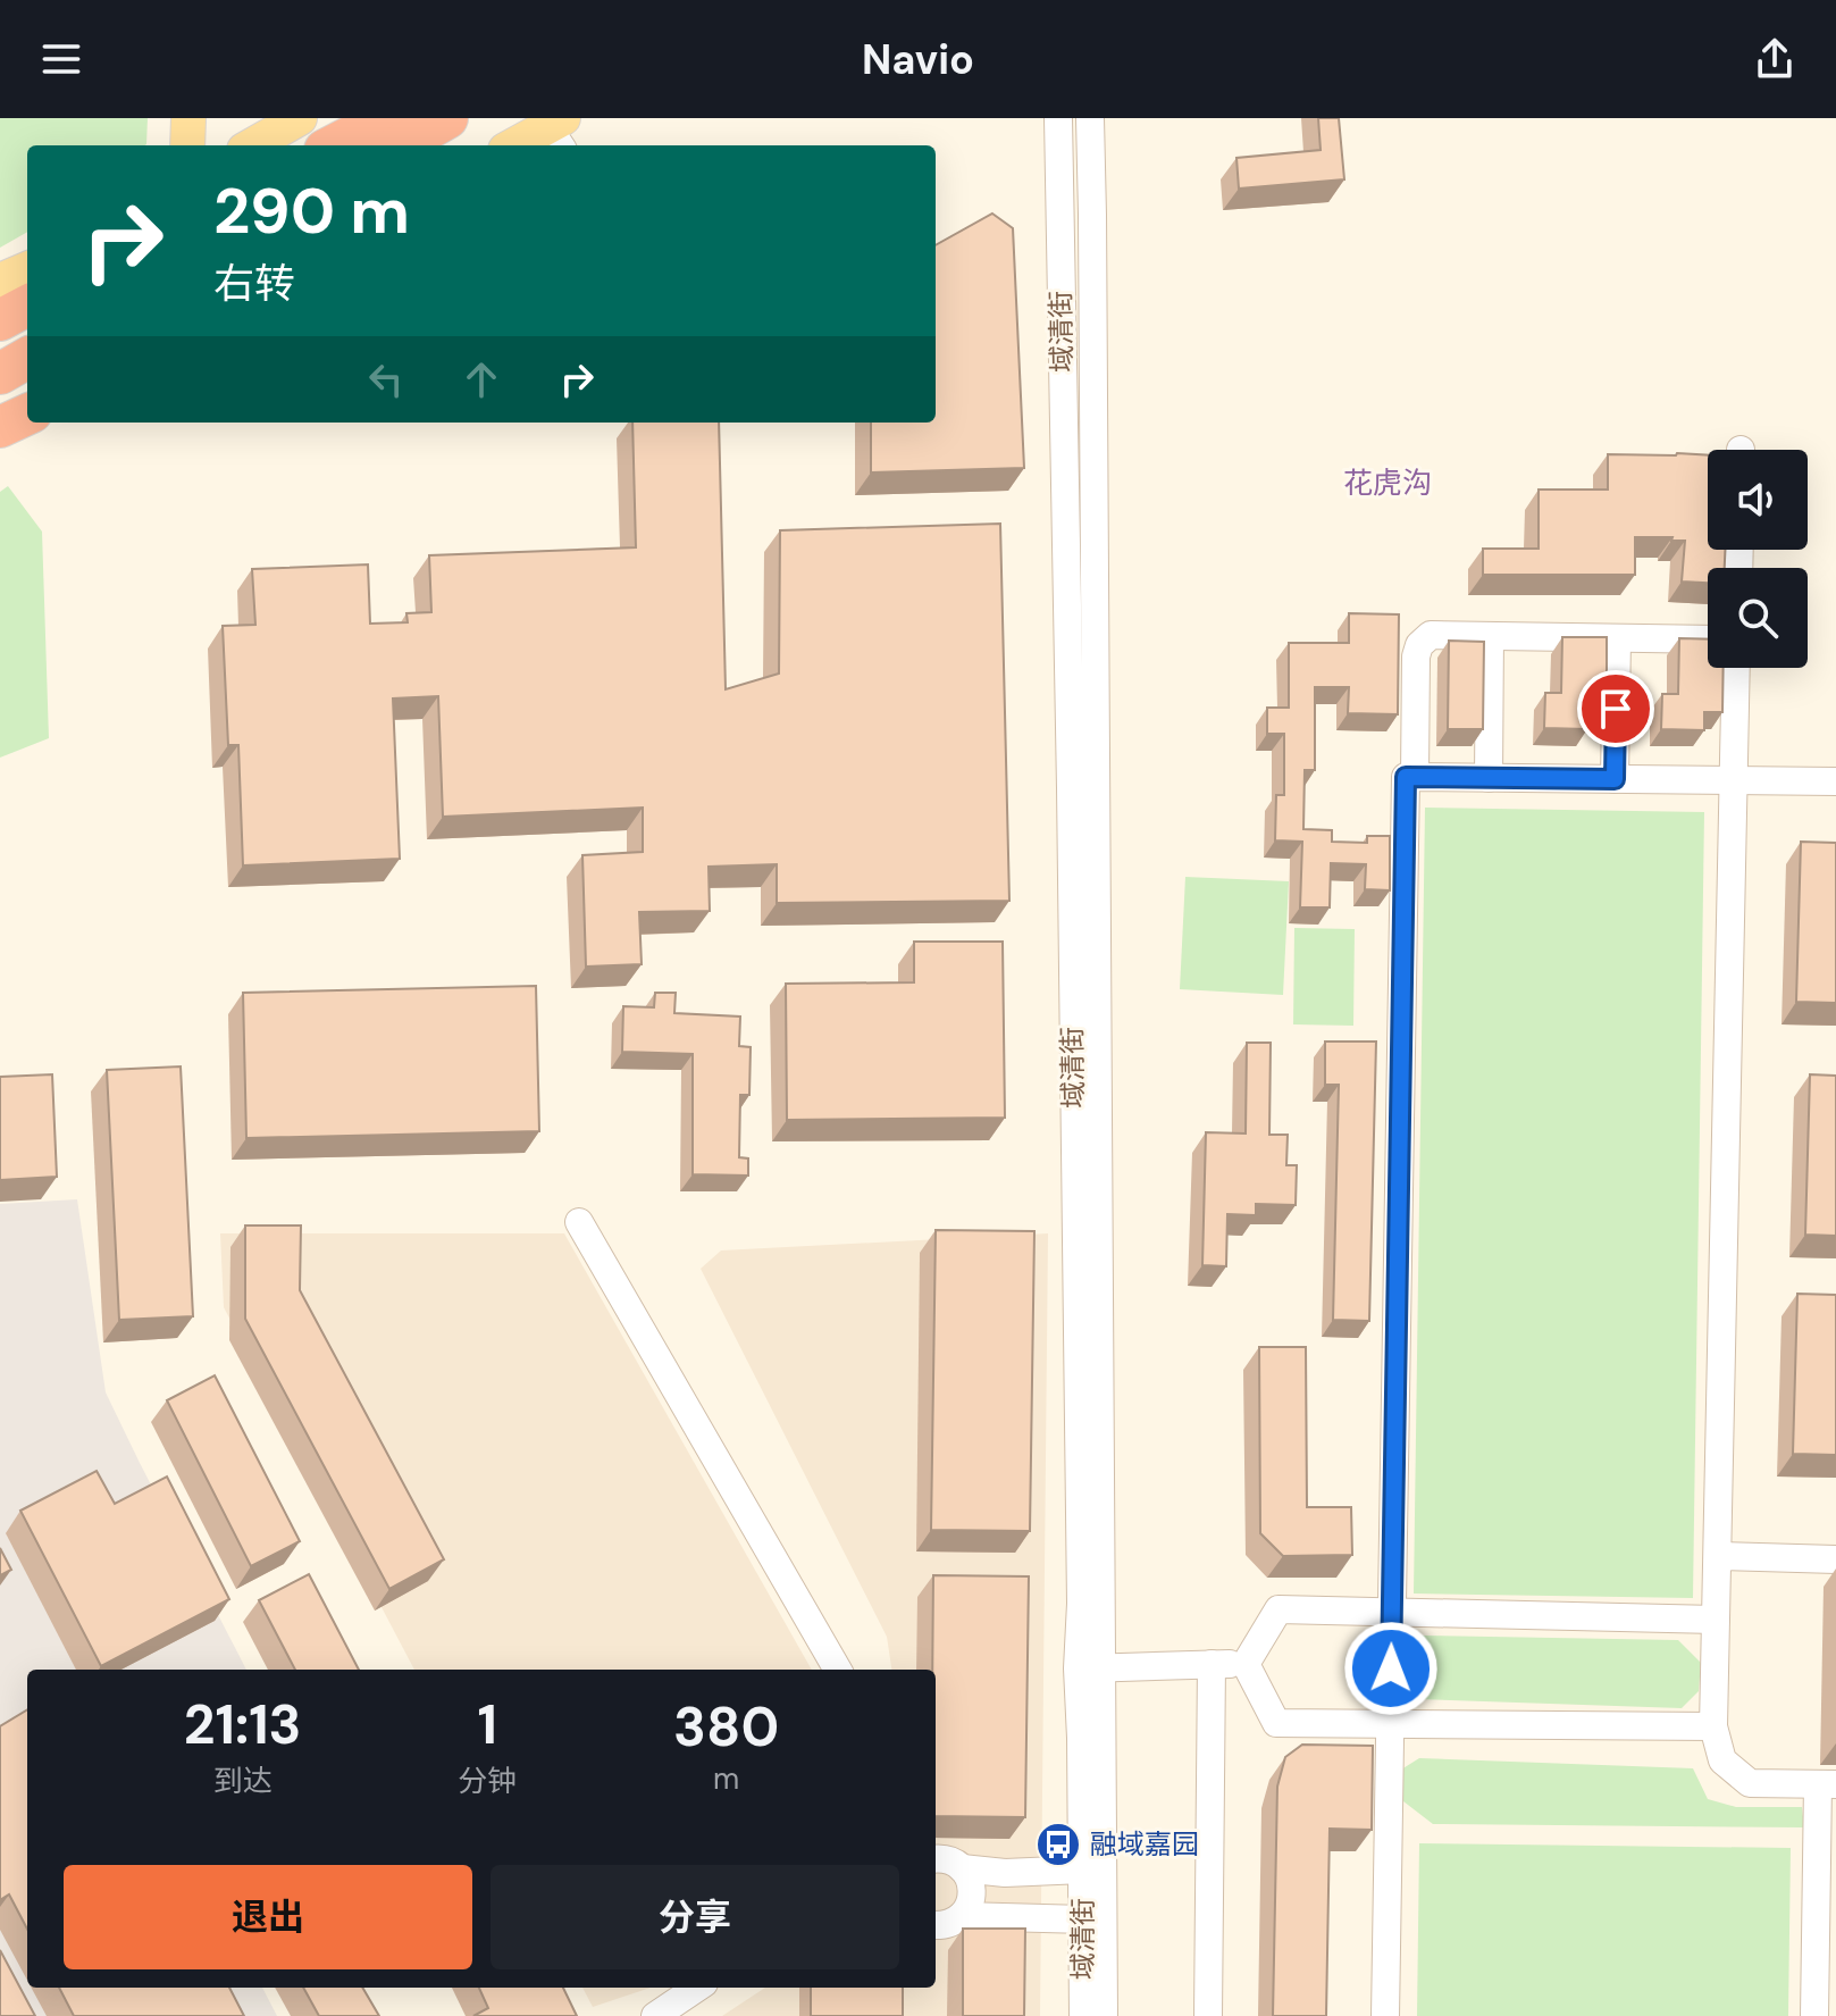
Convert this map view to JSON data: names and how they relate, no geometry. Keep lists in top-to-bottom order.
{
  "streets": {
    "street": ["域清街"]
  },
  "districts": ["花虎沟"],
  "places": {
    "bus stop": ["融域嘉园"]
  },
  "page": {
    "header": "Navio",
    "turn": ["290 m", "右转"],
    "eta": [
      "21:13",
      "到达",
      "1",
      "分钟",
      "380",
      "m"
    ],
    "buttons": ["退出", "分享"]
  }
}
